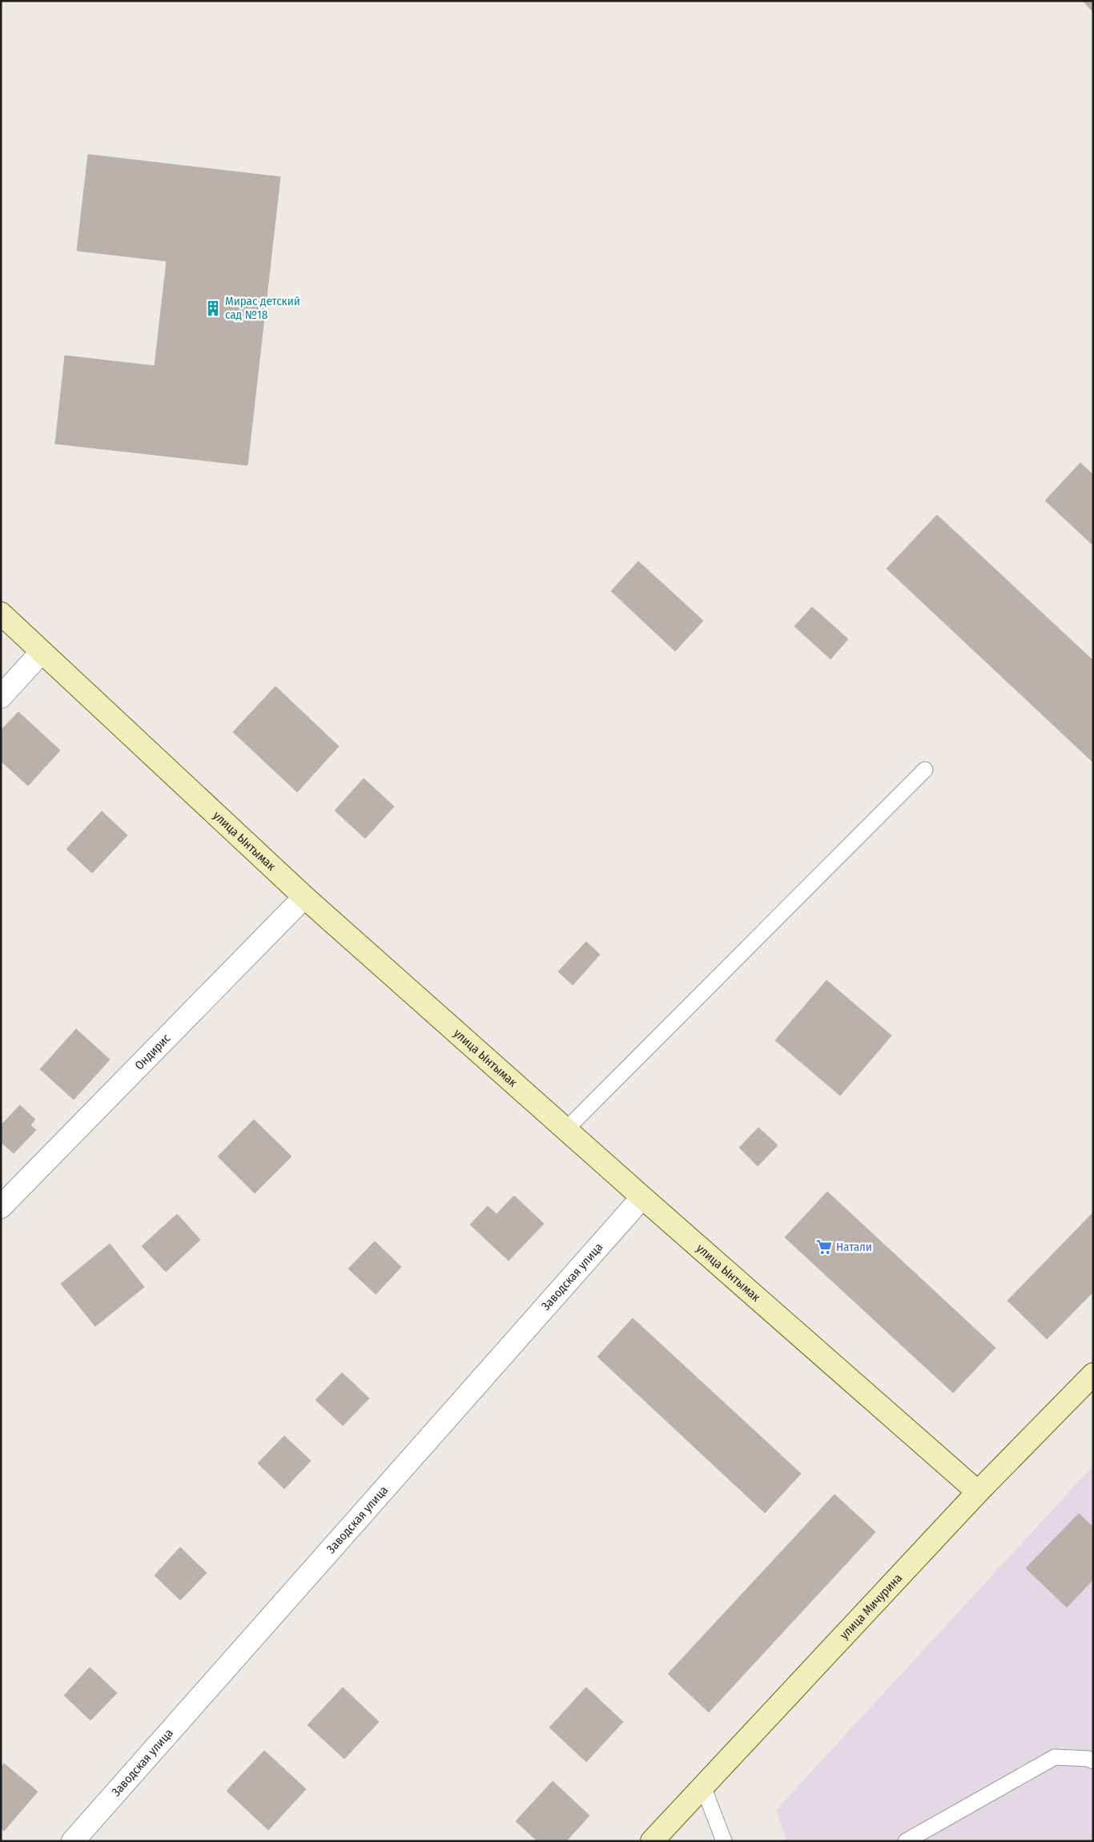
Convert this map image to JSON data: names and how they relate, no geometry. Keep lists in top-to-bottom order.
{
  "streets": {
    "street": [
      "улица Ынтымак",
      "Ондирис",
      "Заводская улица",
      "улица Мичурина"
    ]
  },
  "crossings": [
    ["улица Ынтымак", "Ондирис"],
    ["улица Ынтымак", "Заводская улица"],
    ["улица Ынтымак", "улица Мичурина"]
  ],
  "places": {
    "building": ["Мирас детский сад №18"],
    "supermarket": ["Натали"]
  }
}
